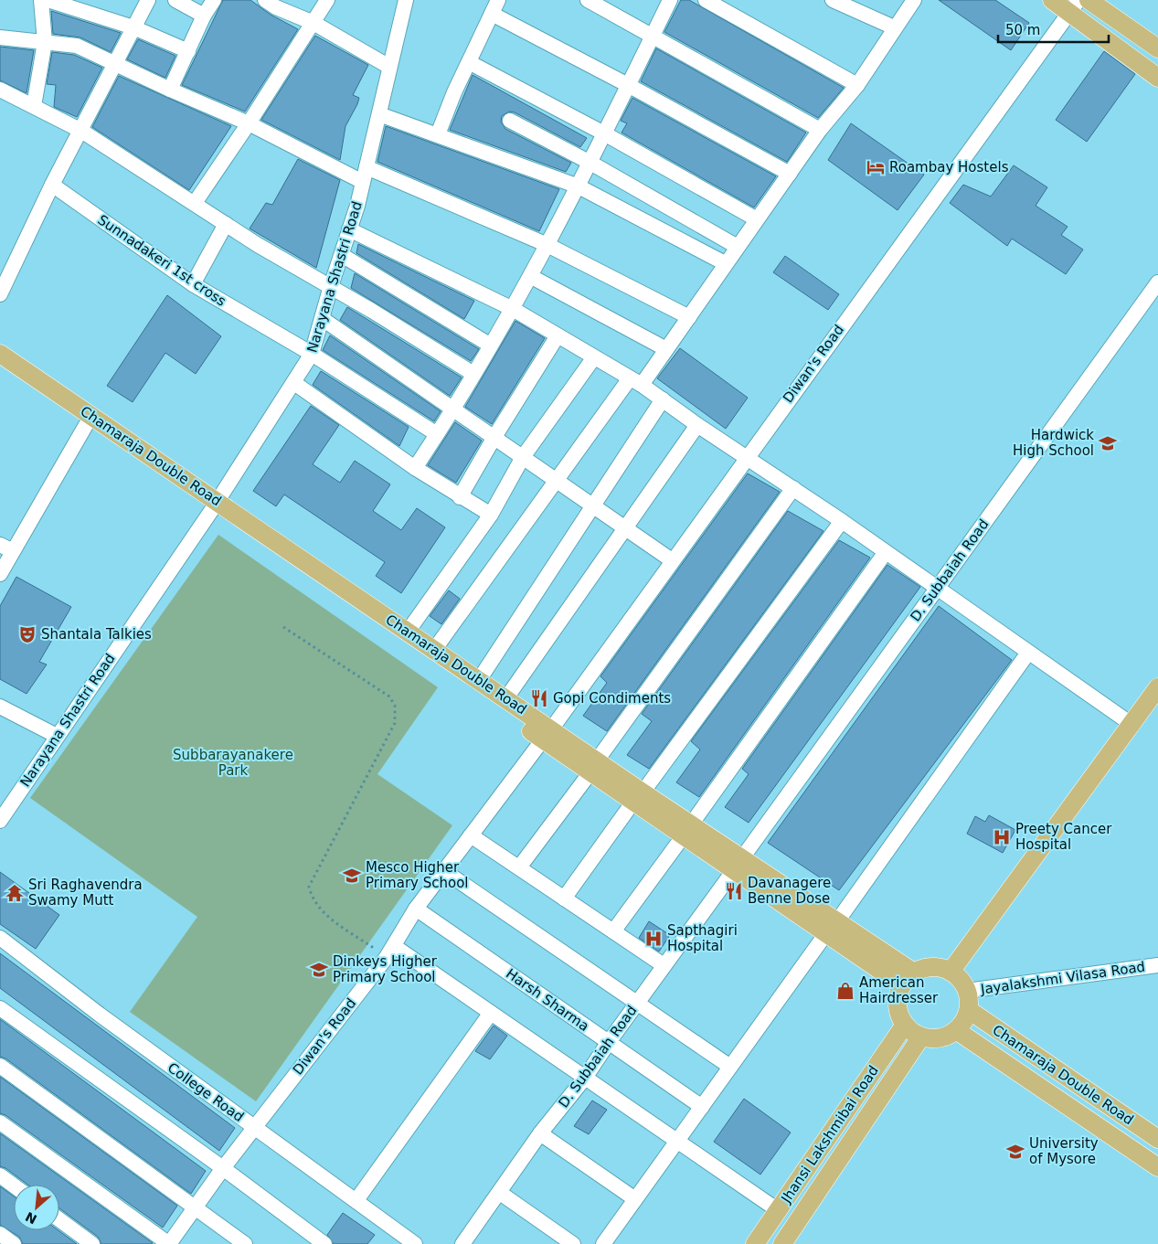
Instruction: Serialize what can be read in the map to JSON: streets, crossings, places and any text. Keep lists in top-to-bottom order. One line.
{"streets":{"main road":["Chamaraja Double Road","Jhansi Lakshmibai Road"],"street":["Sunnadakeri 1st cross","Narayana Shastri Road","Diwan's Road","D. Subbaiah Road","Jayalakshmi Vilasa Road","Harsh Sharma","College Road"]},"crossings":[["Sunnadakeri 1st cross","Narayana Shastri Road"],["Narayana Shastri Road","Chamaraja Double Road"],["Diwan's Road","Chamaraja Double Road"],["Diwan's Road","Harsh Sharma"],["Diwan's Road","College Road"],["Chamaraja Double Road","D. Subbaiah Road"],["Chamaraja Double Road","Jayalakshmi Vilasa Road"],["Chamaraja Double Road","Jhansi Lakshmibai Road"],["D. Subbaiah Road","Harsh Sharma"],["Jayalakshmi Vilasa Road","Jhansi Lakshmibai Road"]],"parks":["Subbarayanakere Park"],"places":{"hotel":["Roambay Hostels"],"school or university":["Hardwick High School","Mesco Higher Primary School","Dinkeys Higher Primary School","University of Mysore"],"theatre":["Shantala Talkies"],"restaurant":["Gopi Condiments","Davanagere Benne Dose"],"hospital":["Preety Cancer Hospital","Sapthagiri Hospital"],"temple":["Sri Raghavendra Swamy Mutt"],"shop":["American Hairdresser"]},"scale_bar":"50 m","north":"bottom left"}
